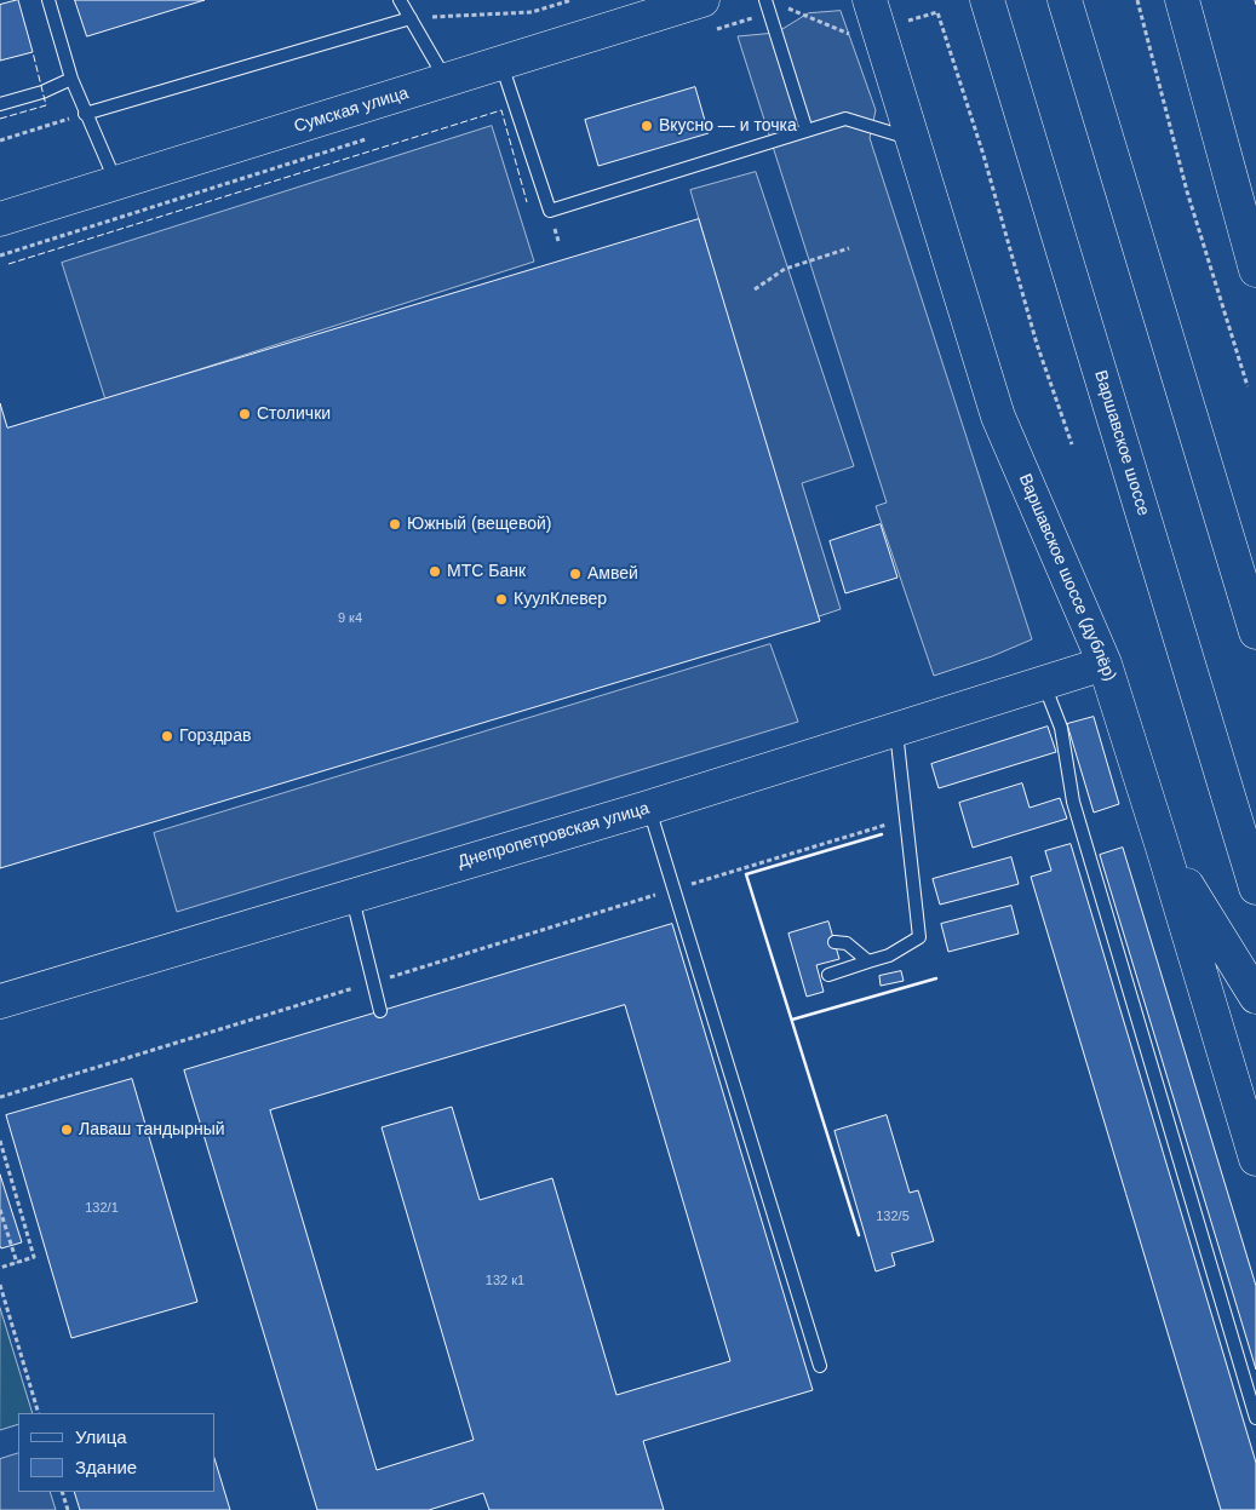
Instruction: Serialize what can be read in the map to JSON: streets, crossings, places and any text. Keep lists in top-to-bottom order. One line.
{"streets":{"main road":["Сумская улица","Варшавское шоссе","Варшавское шоссе (дублёр)","Днепропетровская улица"]},"crossings":[["Варшавское шоссе (дублёр)","Днепропетровская улица"]],"places":["Вкусно — и точка","Столички","Южный (вещевой)","МТС Банк","Амвей","КуулКлевер","Горздрав","Лаваш тандырный"],"house_numbers":["9 к4","132/1","132/5","132 к1"],"legend":["Улица","Здание"]}
